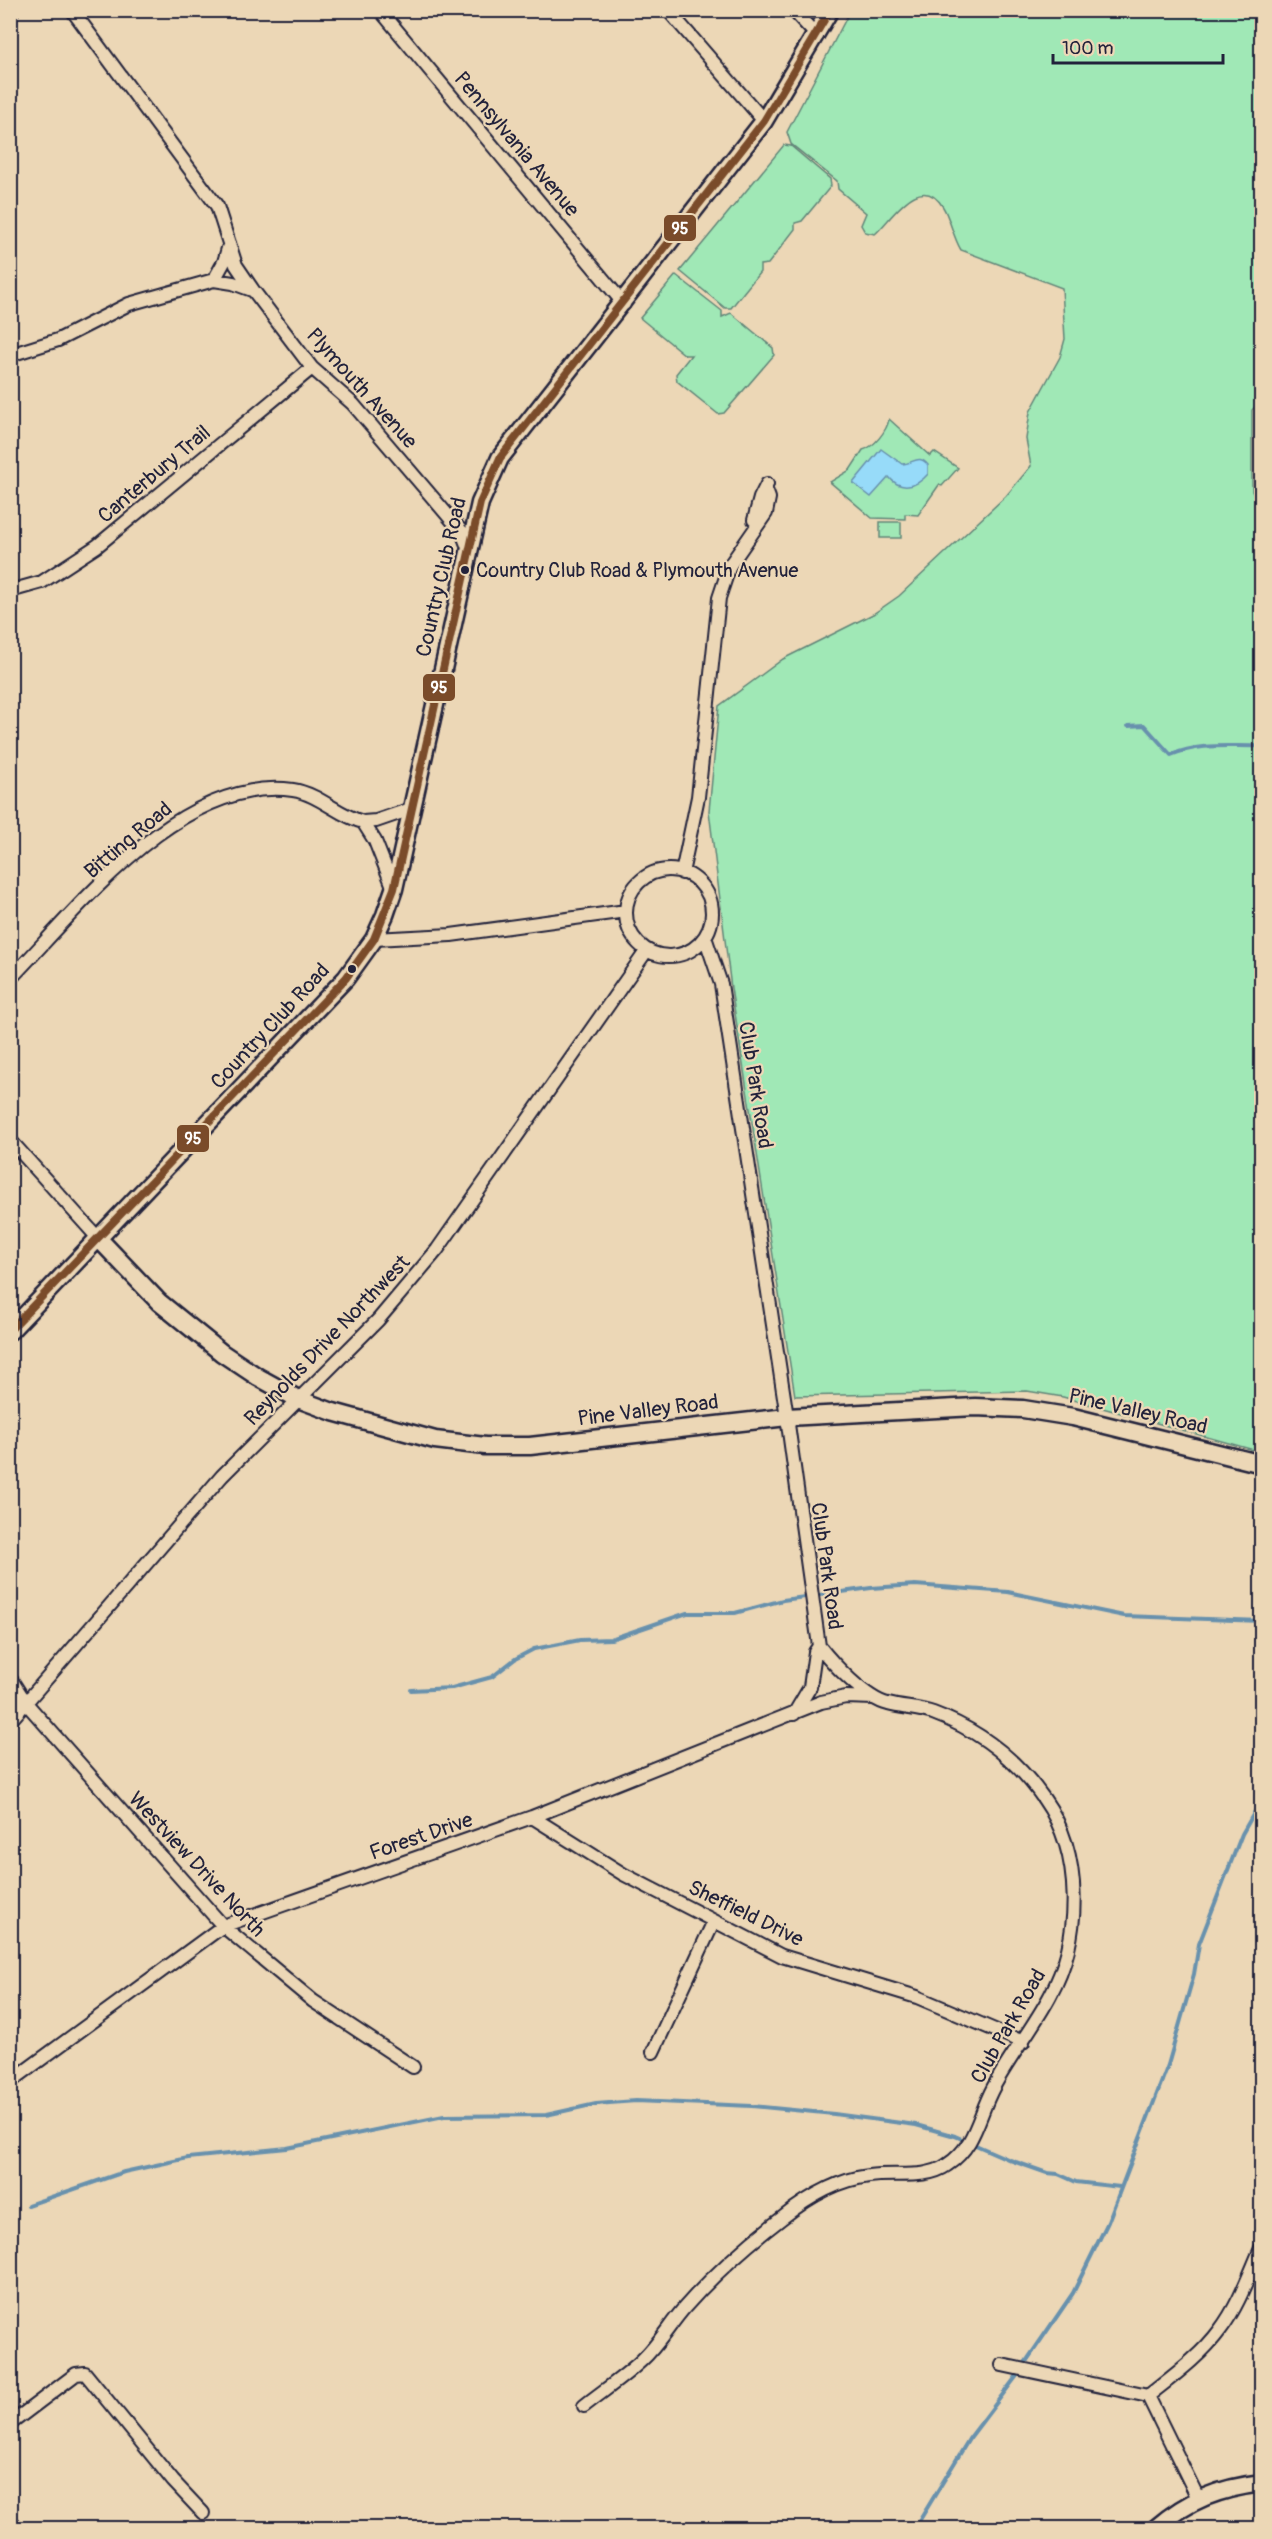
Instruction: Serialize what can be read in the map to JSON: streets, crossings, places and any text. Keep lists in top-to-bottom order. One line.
{"streets":{"main road":["Country Club Road","Pine Valley Road"],"street":["Pennsylvania Avenue","Plymouth Avenue","Canterbury Trail","Bitting Road","Club Park Road","Reynolds Drive Northwest","Forest Drive","Westview Drive North","Sheffield Drive"]},"crossings":[["Pennsylvania Avenue","Country Club Road"],["Plymouth Avenue","Canterbury Trail"],["Plymouth Avenue","Country Club Road"],["Country Club Road","Pine Valley Road"],["Club Park Road","Reynolds Drive Northwest"],["Club Park Road","Pine Valley Road"],["Club Park Road","Forest Drive"],["Club Park Road","Sheffield Drive"],["Reynolds Drive Northwest","Pine Valley Road"],["Reynolds Drive Northwest","Westview Drive North"],["Forest Drive","Westview Drive North"],["Forest Drive","Sheffield Drive"]],"places":["Country Club Road & Plymouth Avenue"],"lines":["transit line 95"],"scale_bar":"100 m"}
